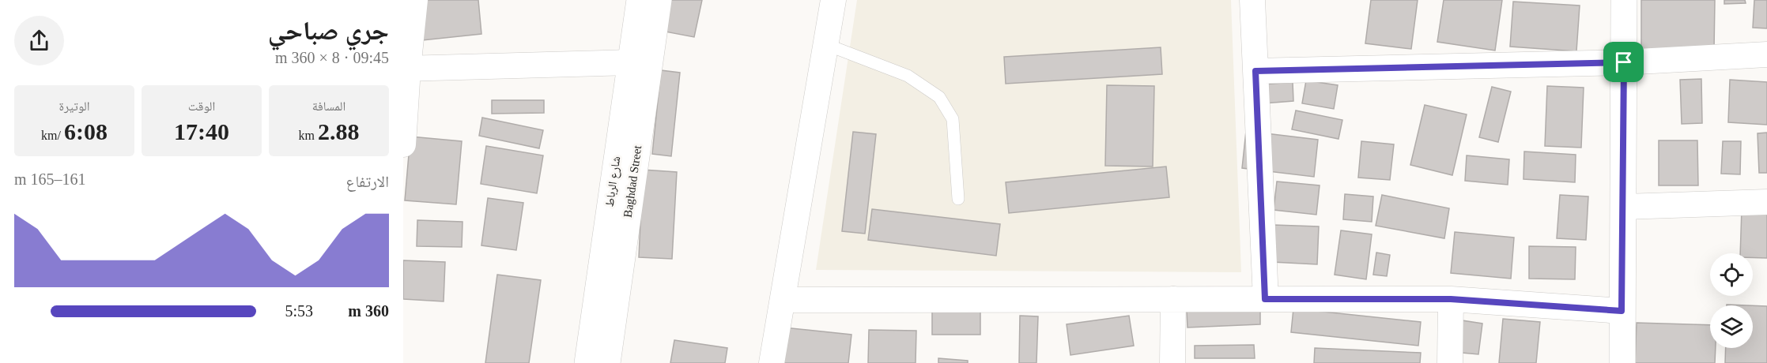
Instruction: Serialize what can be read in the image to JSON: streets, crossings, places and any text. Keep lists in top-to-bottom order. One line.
{"streets":{"street":["شارع الرباط","Baghdad Street"]},"page":{"heading":["جري صباحي","09:45 · 8 × 360 m"],"stats":[["المسافة","2.88 km"],["الوقت","17:40"],["الوتيرة","6:08 /km"]],"chart":["الارتفاع","161–165 m"],"list":[{"name":"360 m","note":"5:53"}]}}
